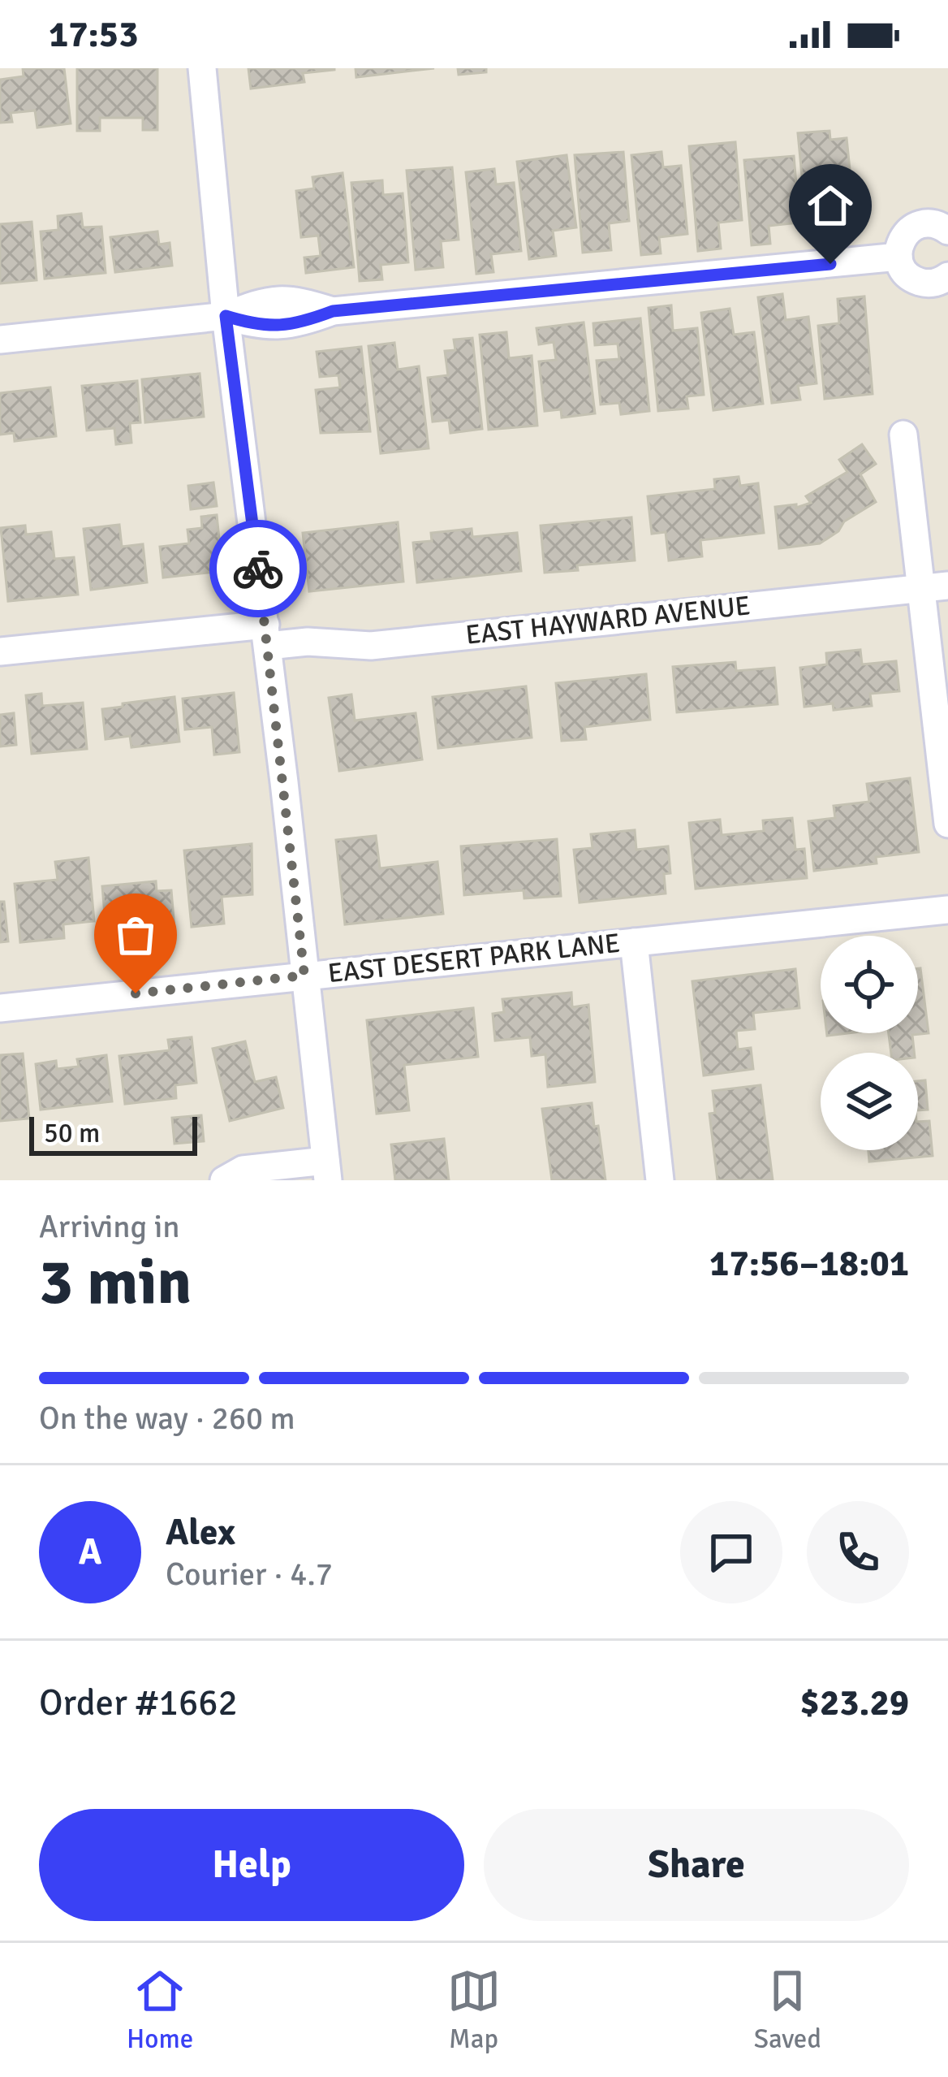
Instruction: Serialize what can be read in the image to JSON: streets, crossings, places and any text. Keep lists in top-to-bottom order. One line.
{"streets":{"street":["EAST HAYWARD AVENUE","EAST DESERT PARK LANE"]},"scale_bar":"50 m","page":{"status":"17:53","scale":"50 m","heading":["3 min","Arriving in","17:56–18:01"],"panel":["Alex","Courier · 4.7","Order #1662","$23.29"],"bar":"On the way · 260 m","round":"A","buttons":["Help","Share"],"tabs":["Home","Map","Saved"]}}
